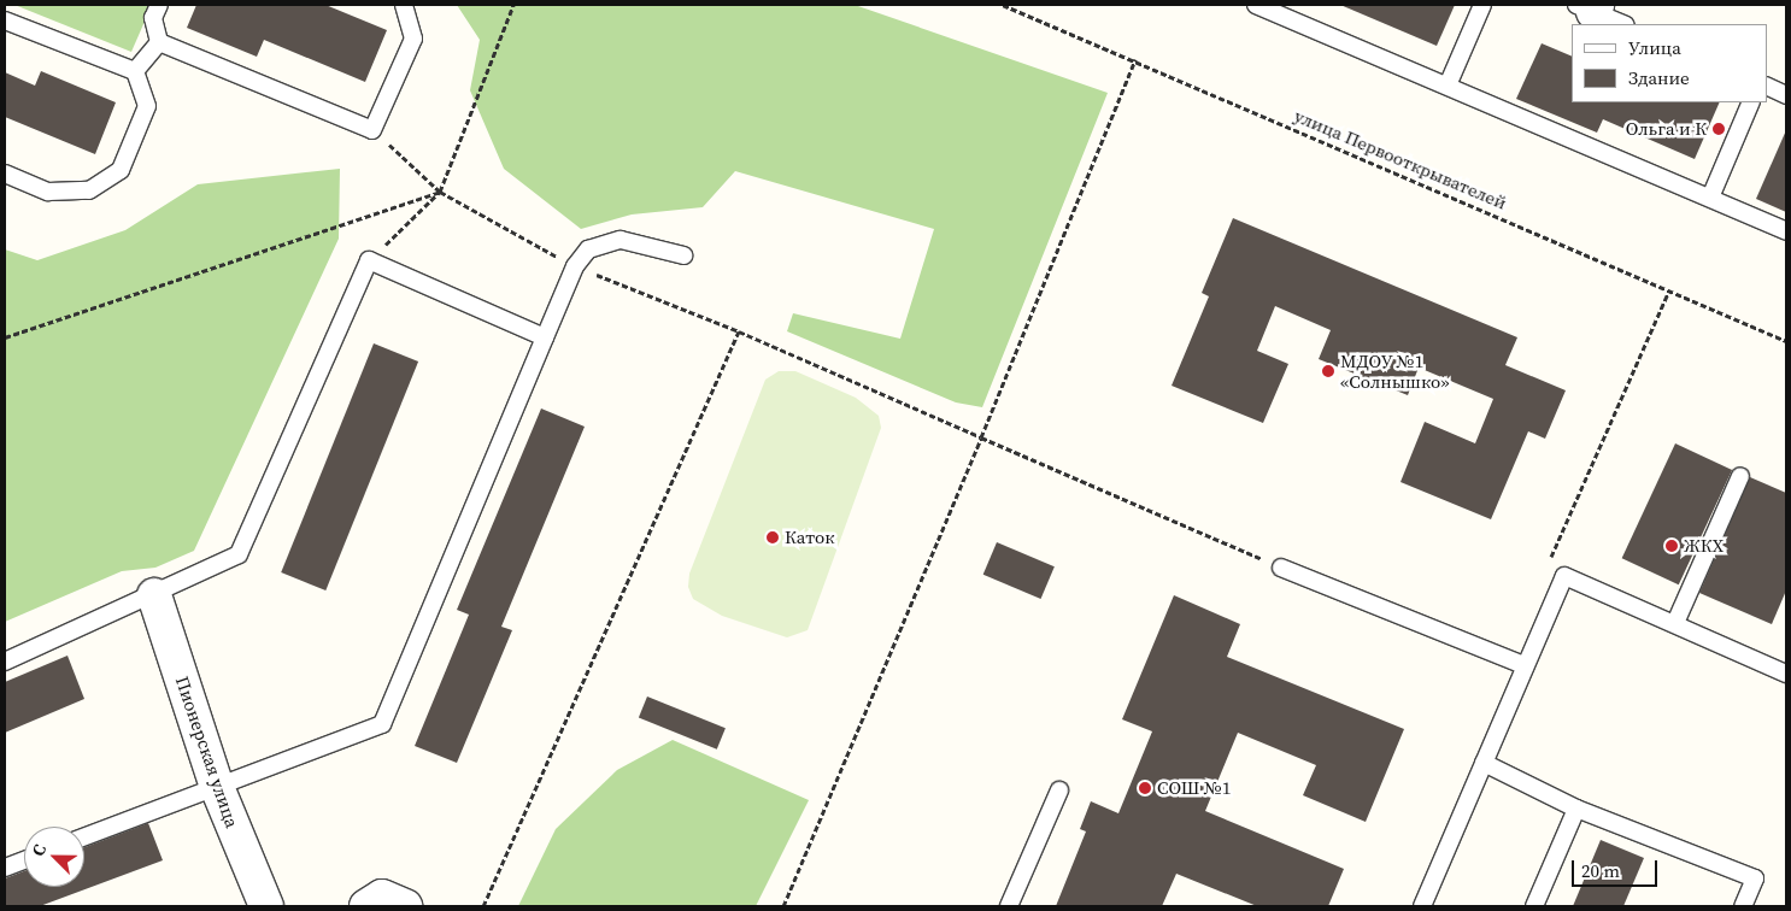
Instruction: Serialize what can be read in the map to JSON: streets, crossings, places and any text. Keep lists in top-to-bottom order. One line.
{"streets":{"street":["Пионерская улица"],"path":["улица Первооткрывателей"]},"places":["Ольга и К","МДОУ №1 «Солнышко»","Каток","ЖКХ","СОШ №1"],"legend":["Улица","Здание"],"scale_bar":"20 m","north":"top left"}
